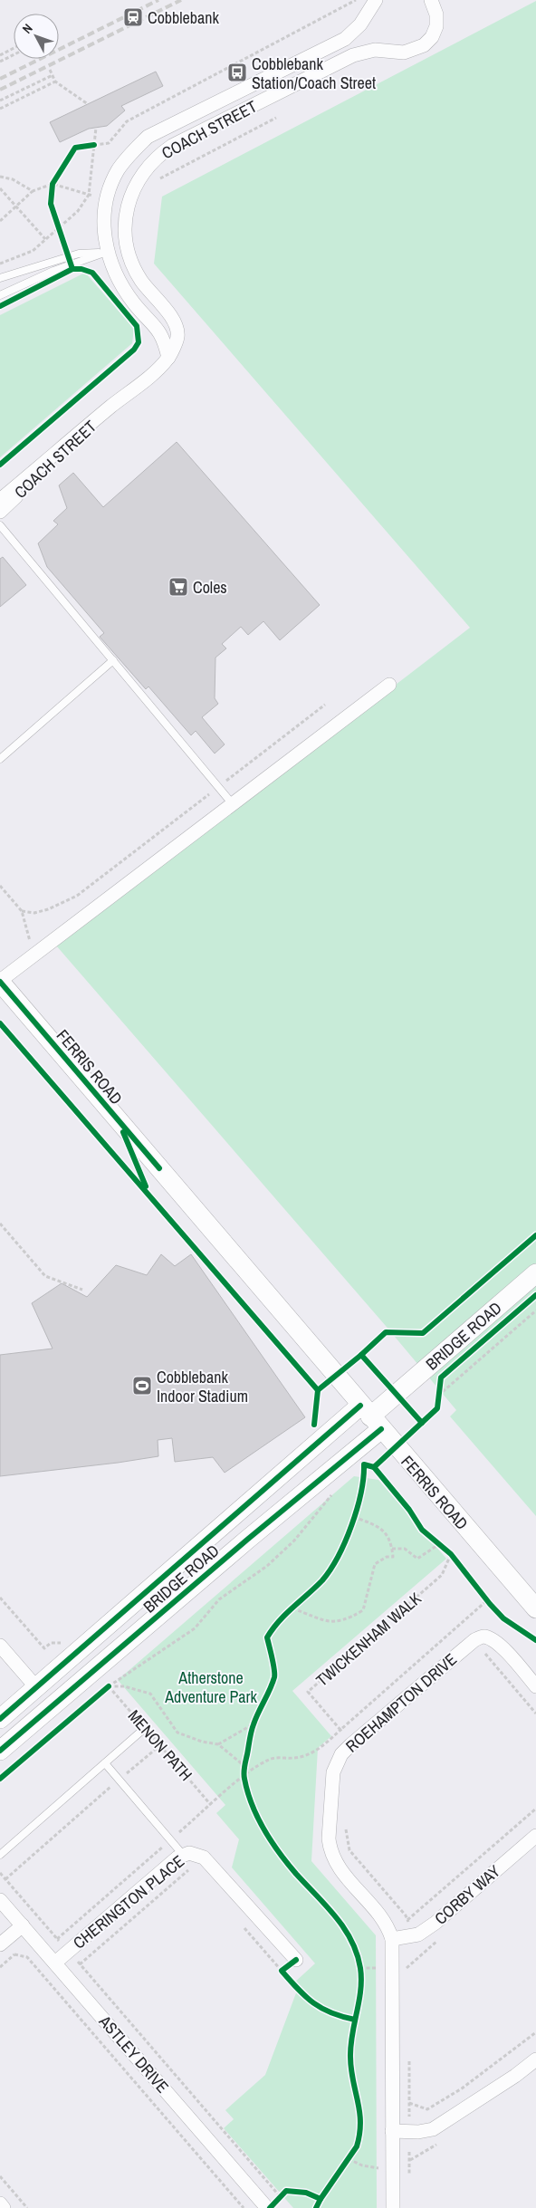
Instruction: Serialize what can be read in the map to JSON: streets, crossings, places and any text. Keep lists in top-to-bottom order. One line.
{"streets":{"street":["COACH STREET","FERRIS ROAD","BRIDGE ROAD","ROEHAMPTON DRIVE","CORBY WAY","CHERINGTON PLACE","ASTLEY DRIVE"],"path":["TWICKENHAM WALK","MENON PATH"]},"crossings":[["FERRIS ROAD","BRIDGE ROAD"],["ROEHAMPTON DRIVE","CORBY WAY"],["CHERINGTON PLACE","ASTLEY DRIVE"]],"parks":["Atherstone Adventure Park"],"places":{"station":["Cobblebank"],"bus stop":["Cobblebank Station/Coach Street"],"supermarket":["Coles"],"sports":["Cobblebank Indoor Stadium"]},"north":"top left"}
